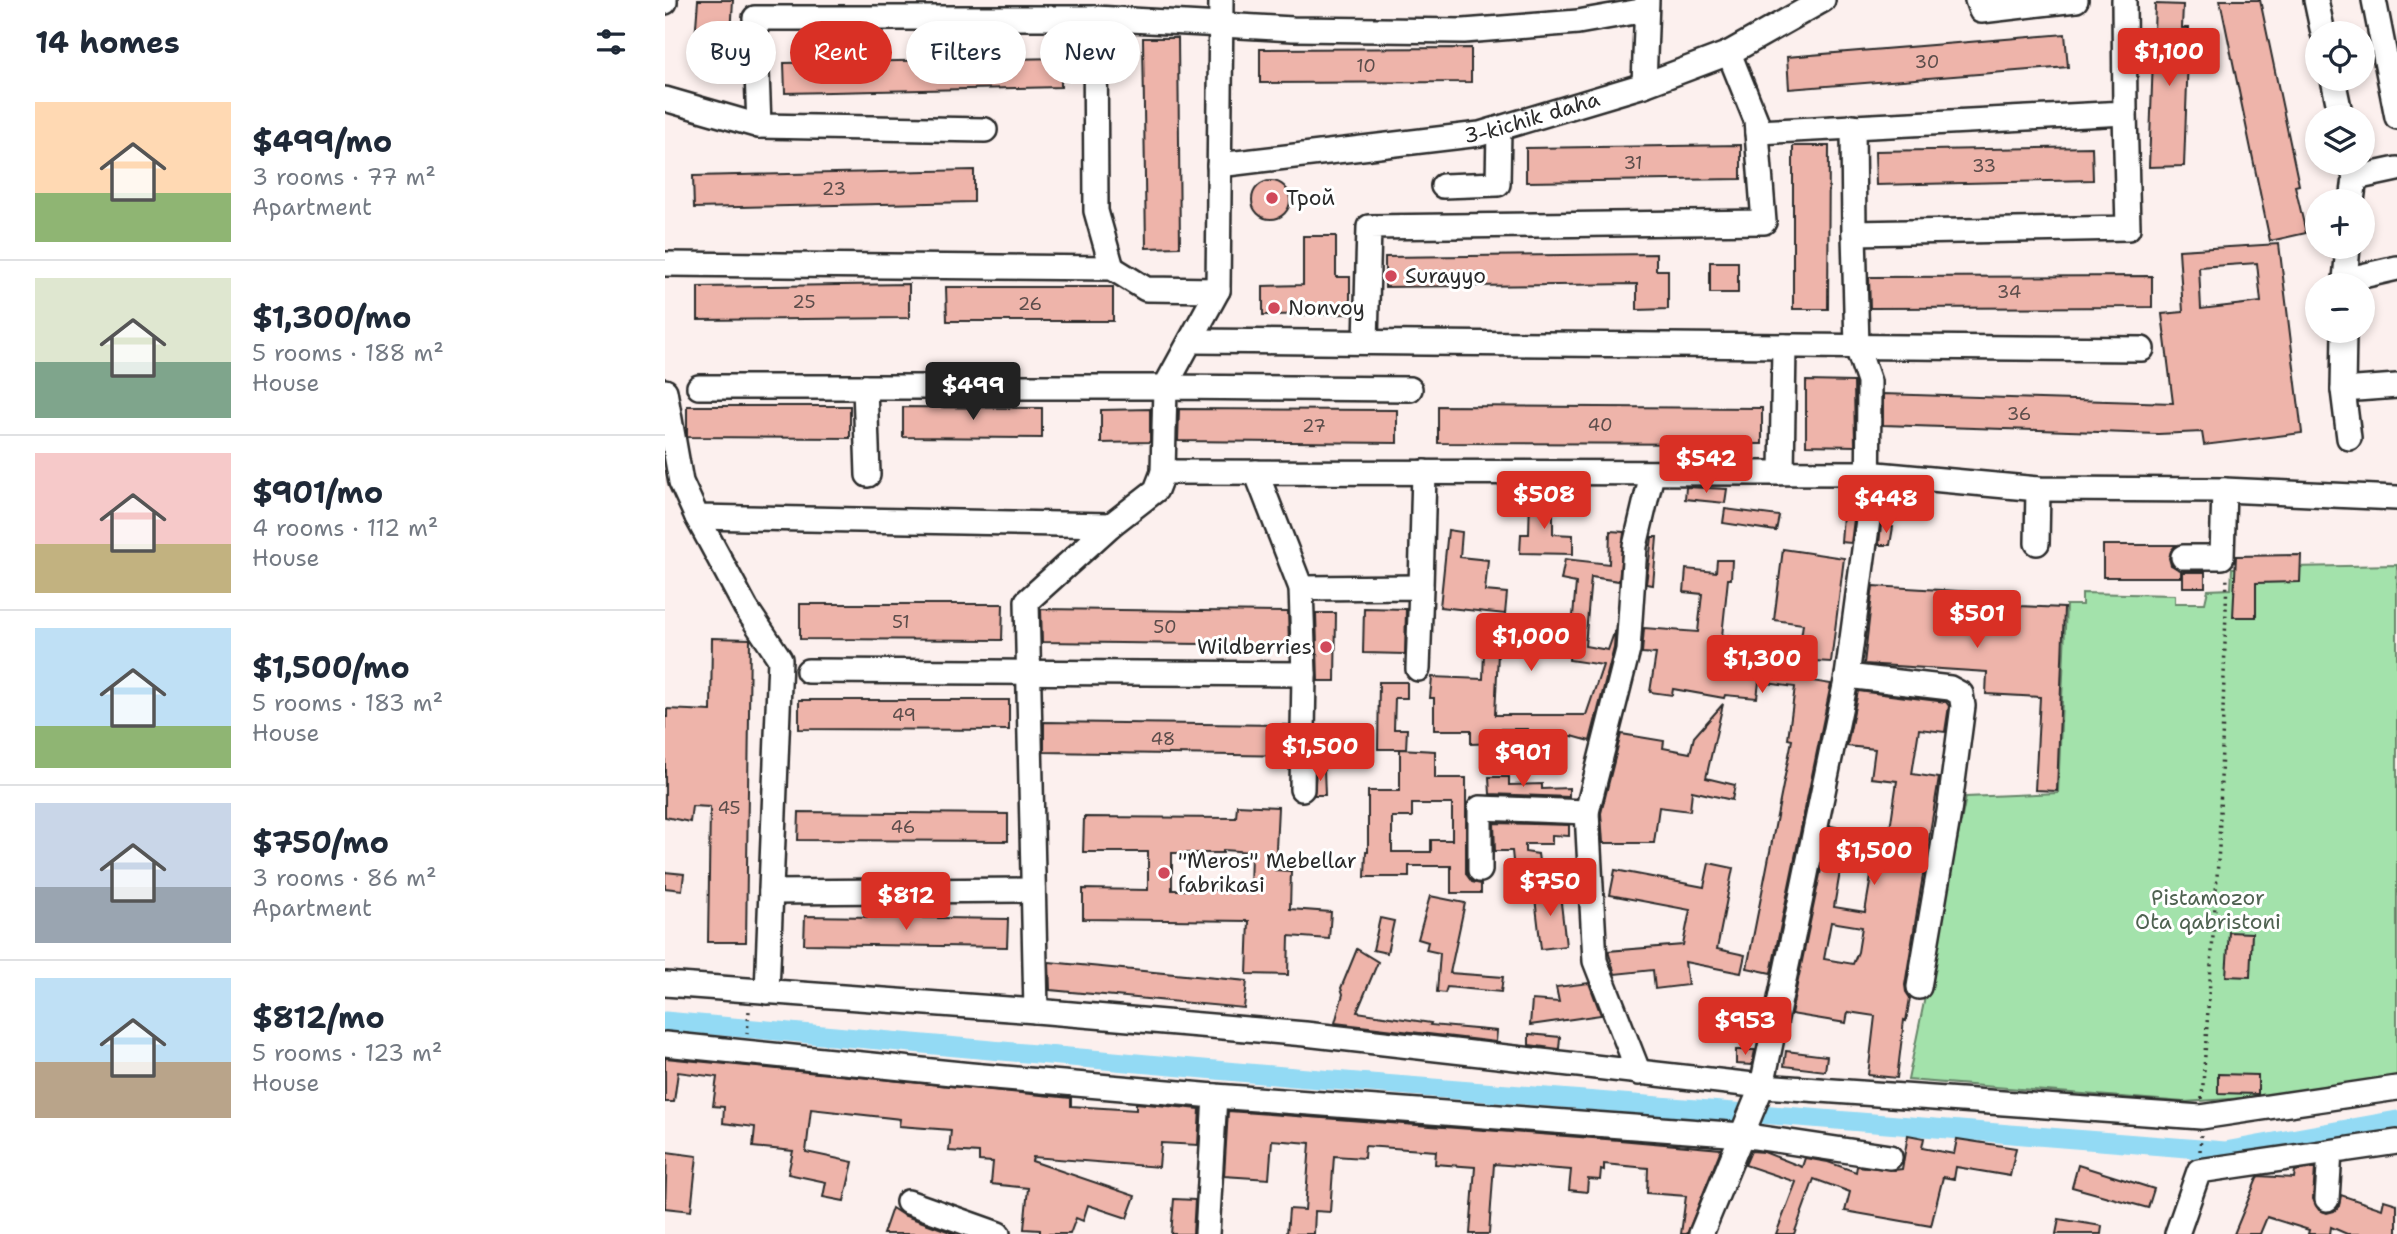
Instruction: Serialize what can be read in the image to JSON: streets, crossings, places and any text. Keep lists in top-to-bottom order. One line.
{"streets":{"street":["3-kichik daha"]},"parks":["Pistamozor Ota qabristoni"],"places":["Трой","Surayyo","Nonvoy","Wildberries","\"Meros\" Mebellar fabrikasi"],"house_numbers":["30","10","31","33","23","34","25","26","36","40","27","51","50","49","48","45","46"],"page":{"heading":"14 homes","map_buttons":["+","−"],"chip":["Buy","Rent","Filters","New"],"price":["$1,100","$499","$542","$508","$448","$501","$1,000","$1,300","$1,500","$901","$1,500","$750","$812","$953"],"list":[{"name":"$499/mo","note":"3 rooms · 77 m² · Apartment"},{"name":"$1,300/mo","note":"5 rooms · 188 m² · House"},{"name":"$901/mo","note":"4 rooms · 112 m² · House"},{"name":"$1,500/mo","note":"5 rooms · 183 m² · House"},{"name":"$750/mo","note":"3 rooms · 86 m² · Apartment"},{"name":"$812/mo","note":"5 rooms · 123 m² · House"}]}}
